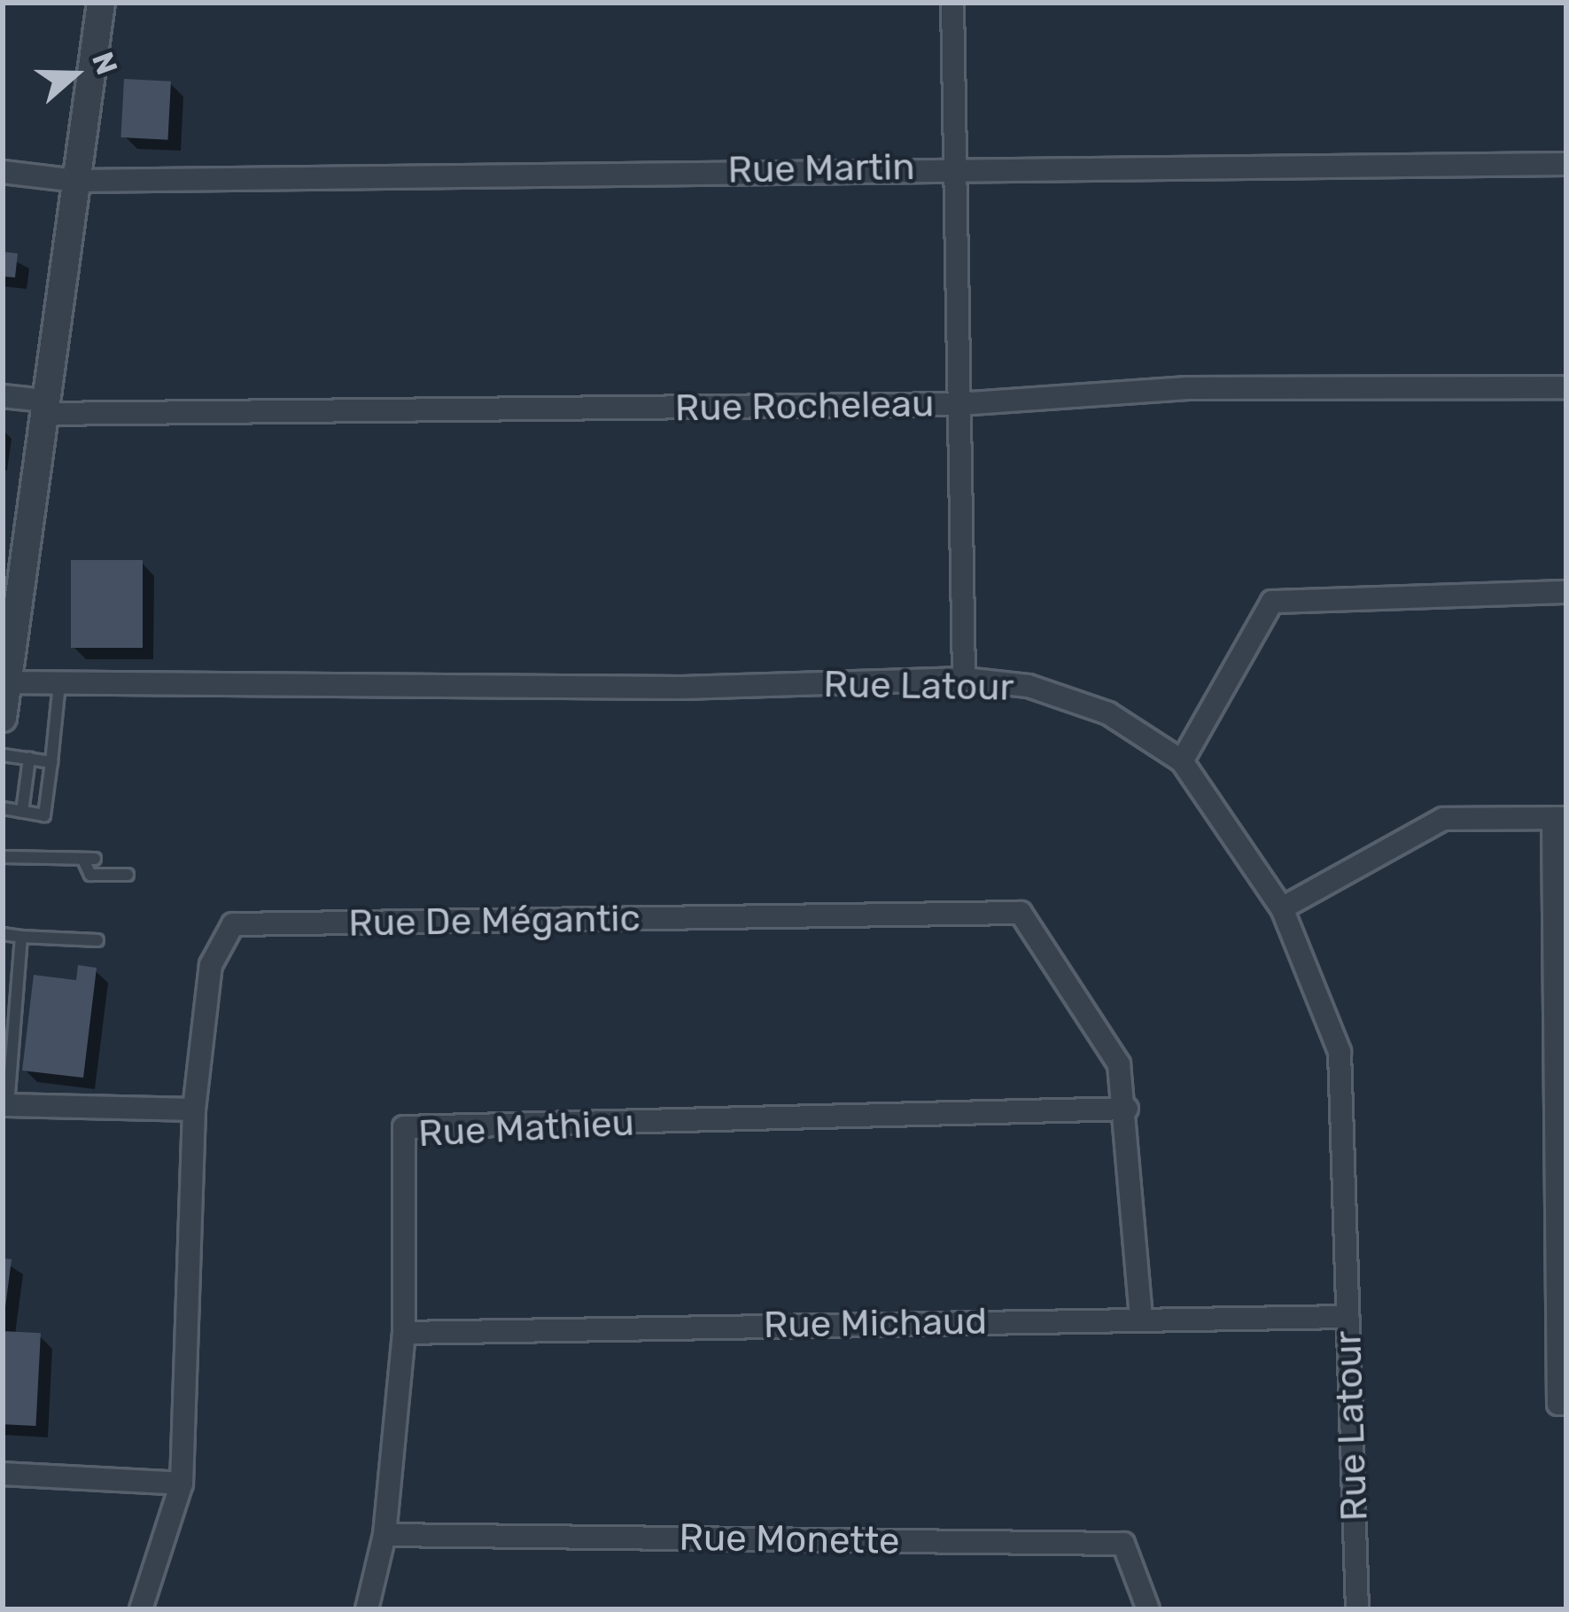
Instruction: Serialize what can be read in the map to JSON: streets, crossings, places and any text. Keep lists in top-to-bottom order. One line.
{"streets":{"street":["Rue Martin","Rue Rocheleau","Rue Latour","Rue De Mégantic","Rue Mathieu","Rue Michaud","Rue Monette"]},"crossings":[["Rue Latour","Rue Michaud"],["Rue De Mégantic","Rue Mathieu"],["Rue De Mégantic","Rue Michaud"],["Rue Mathieu","Rue Michaud"],["Rue Mathieu","Rue Monette"]],"north":"right"}
